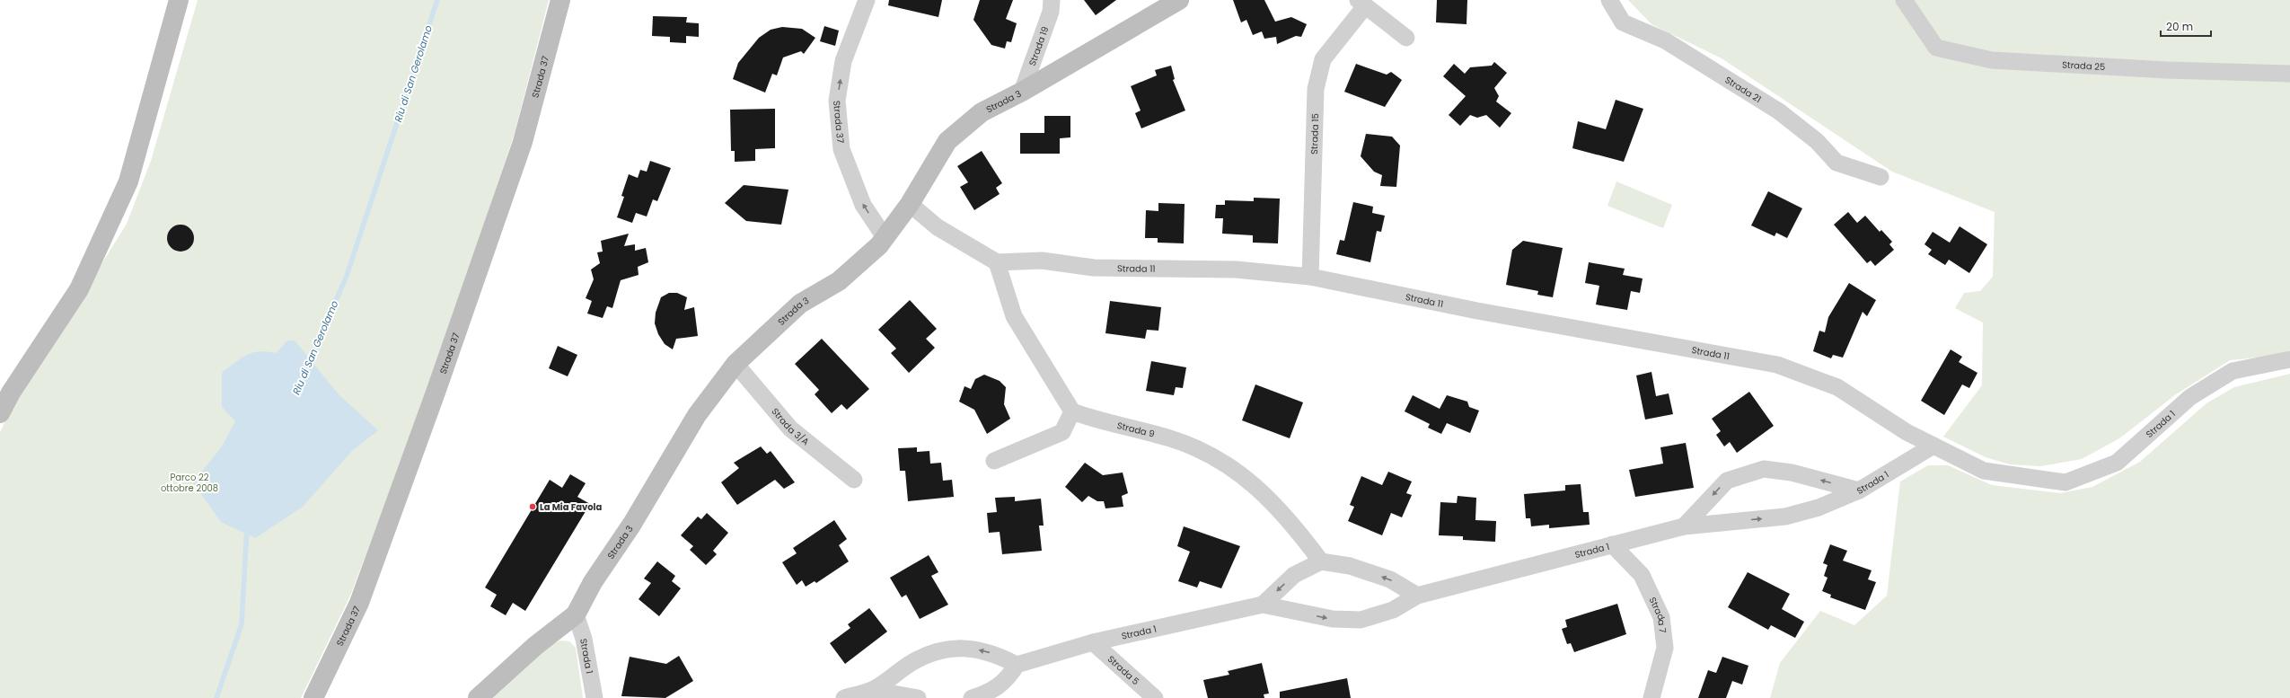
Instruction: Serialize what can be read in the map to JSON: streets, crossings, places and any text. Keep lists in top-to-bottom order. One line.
{"streets":{"street":["Strada 19","Strada 25","Strada 37","Strada 21","Strada 3","Strada 15","Strada 11","Strada 1","Strada 3/A","Strada 9","Strada 7","Strada 5"]},"crossings":[["Strada 19","Strada 3"],["Strada 37","Strada 3"],["Strada 3","Strada 1"],["Strada 3","Strada 3/A"],["Strada 15","Strada 11"],["Strada 11","Strada 1"],["Strada 1","Strada 9"],["Strada 1","Strada 7"],["Strada 1","Strada 5"]],"water":["Riu di San Gerolamo"],"parks":["Parco 22 ottobre 2008"],"places":["La Mia Favola"],"scale_bar":"20 m"}
